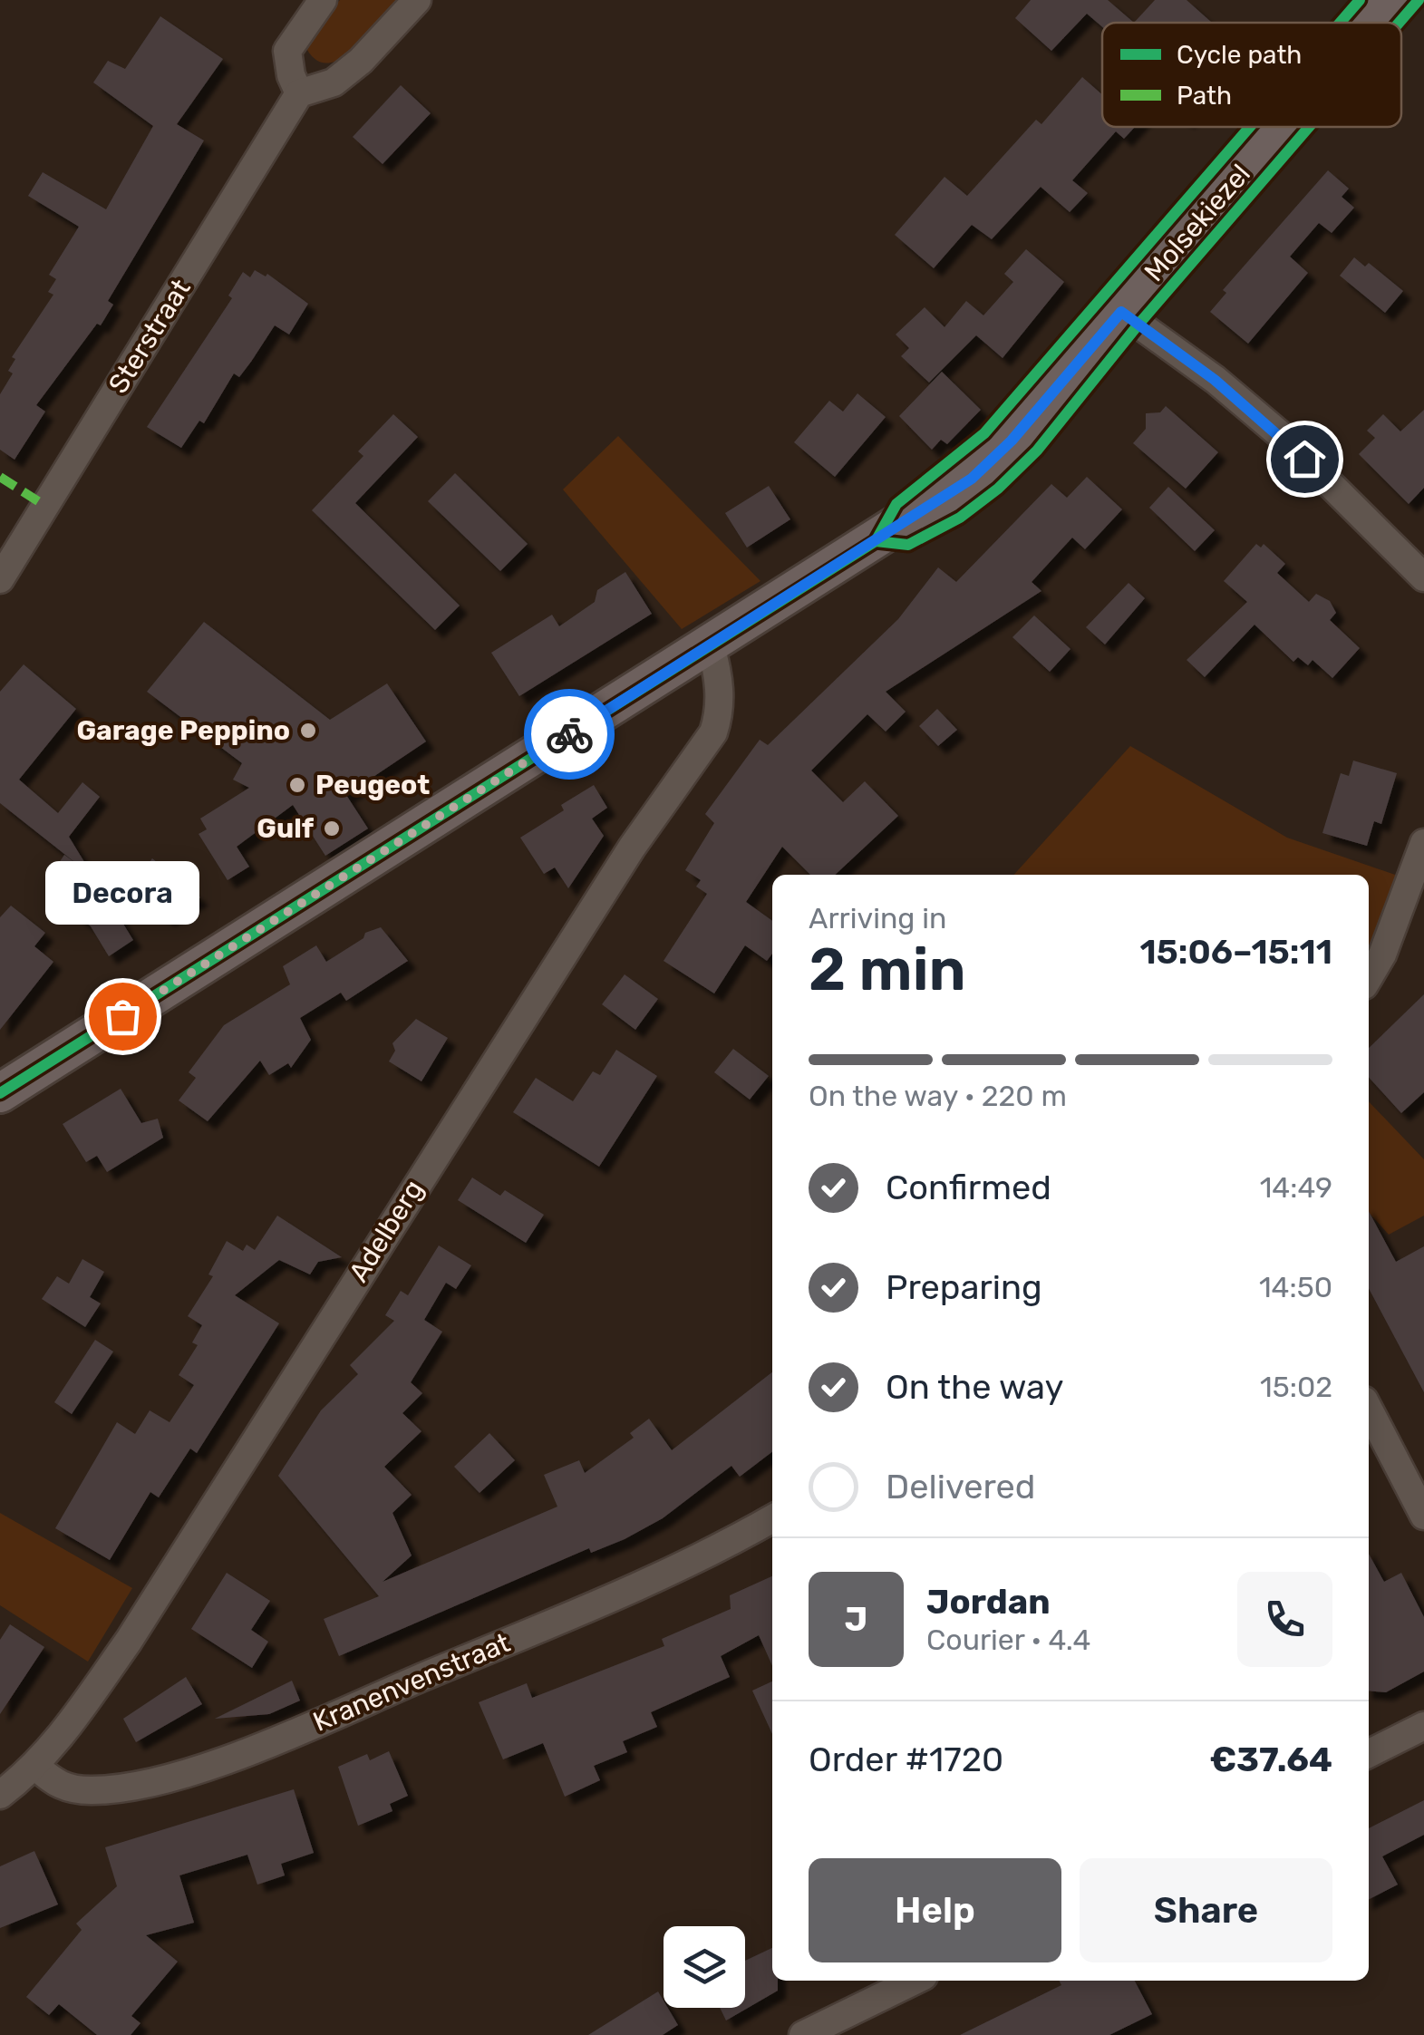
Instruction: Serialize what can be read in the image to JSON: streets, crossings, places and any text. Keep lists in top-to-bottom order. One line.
{"streets":{"main road":["Molsekiezel"],"street":["Sterstraat","Adelberg","Kranenvenstraat"]},"crossings":[["Molsekiezel","Adelberg"],["Adelberg","Kranenvenstraat"]],"places":["Garage Peppino","Peugeot","Gulf","Decora"],"legend":["Cycle path","Path"],"page":{"bubble":"Decora","heading":["2 min","Arriving in","15:06–15:11"],"panel":["Jordan","Courier · 4.4","Order #1720","€37.64"],"bar":"On the way · 220 m","list":[["Confirmed","14:49"],["Preparing","14:50"],["On the way","15:02"],"Delivered"],"round":"J","buttons":["Help","Share"]}}
